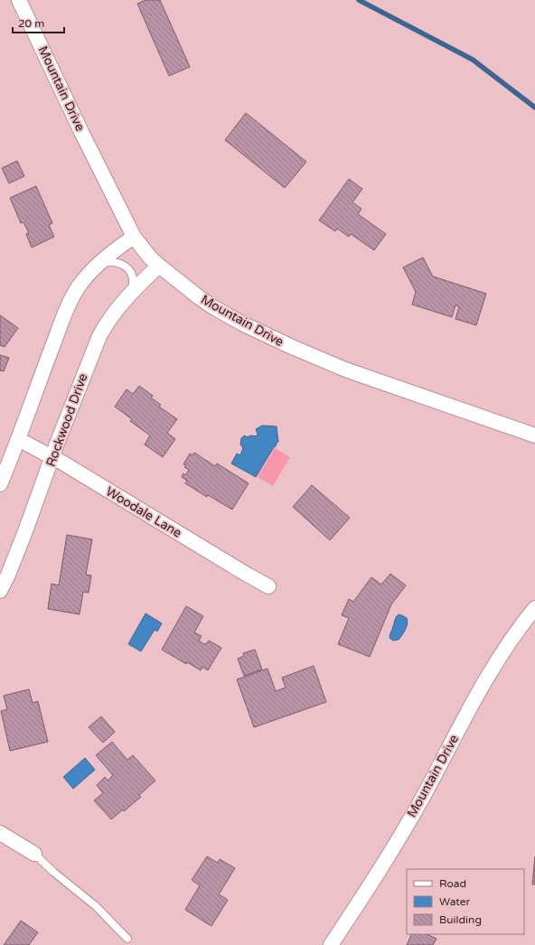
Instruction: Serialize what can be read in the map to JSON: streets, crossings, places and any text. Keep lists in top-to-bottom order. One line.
{"streets":{"street":["Mountain Drive","Rockwood Drive","Woodale Lane"]},"crossings":[["Mountain Drive","Rockwood Drive"],["Rockwood Drive","Woodale Lane"]],"legend":["Road","Water","Building"],"scale_bar":"20 m"}
